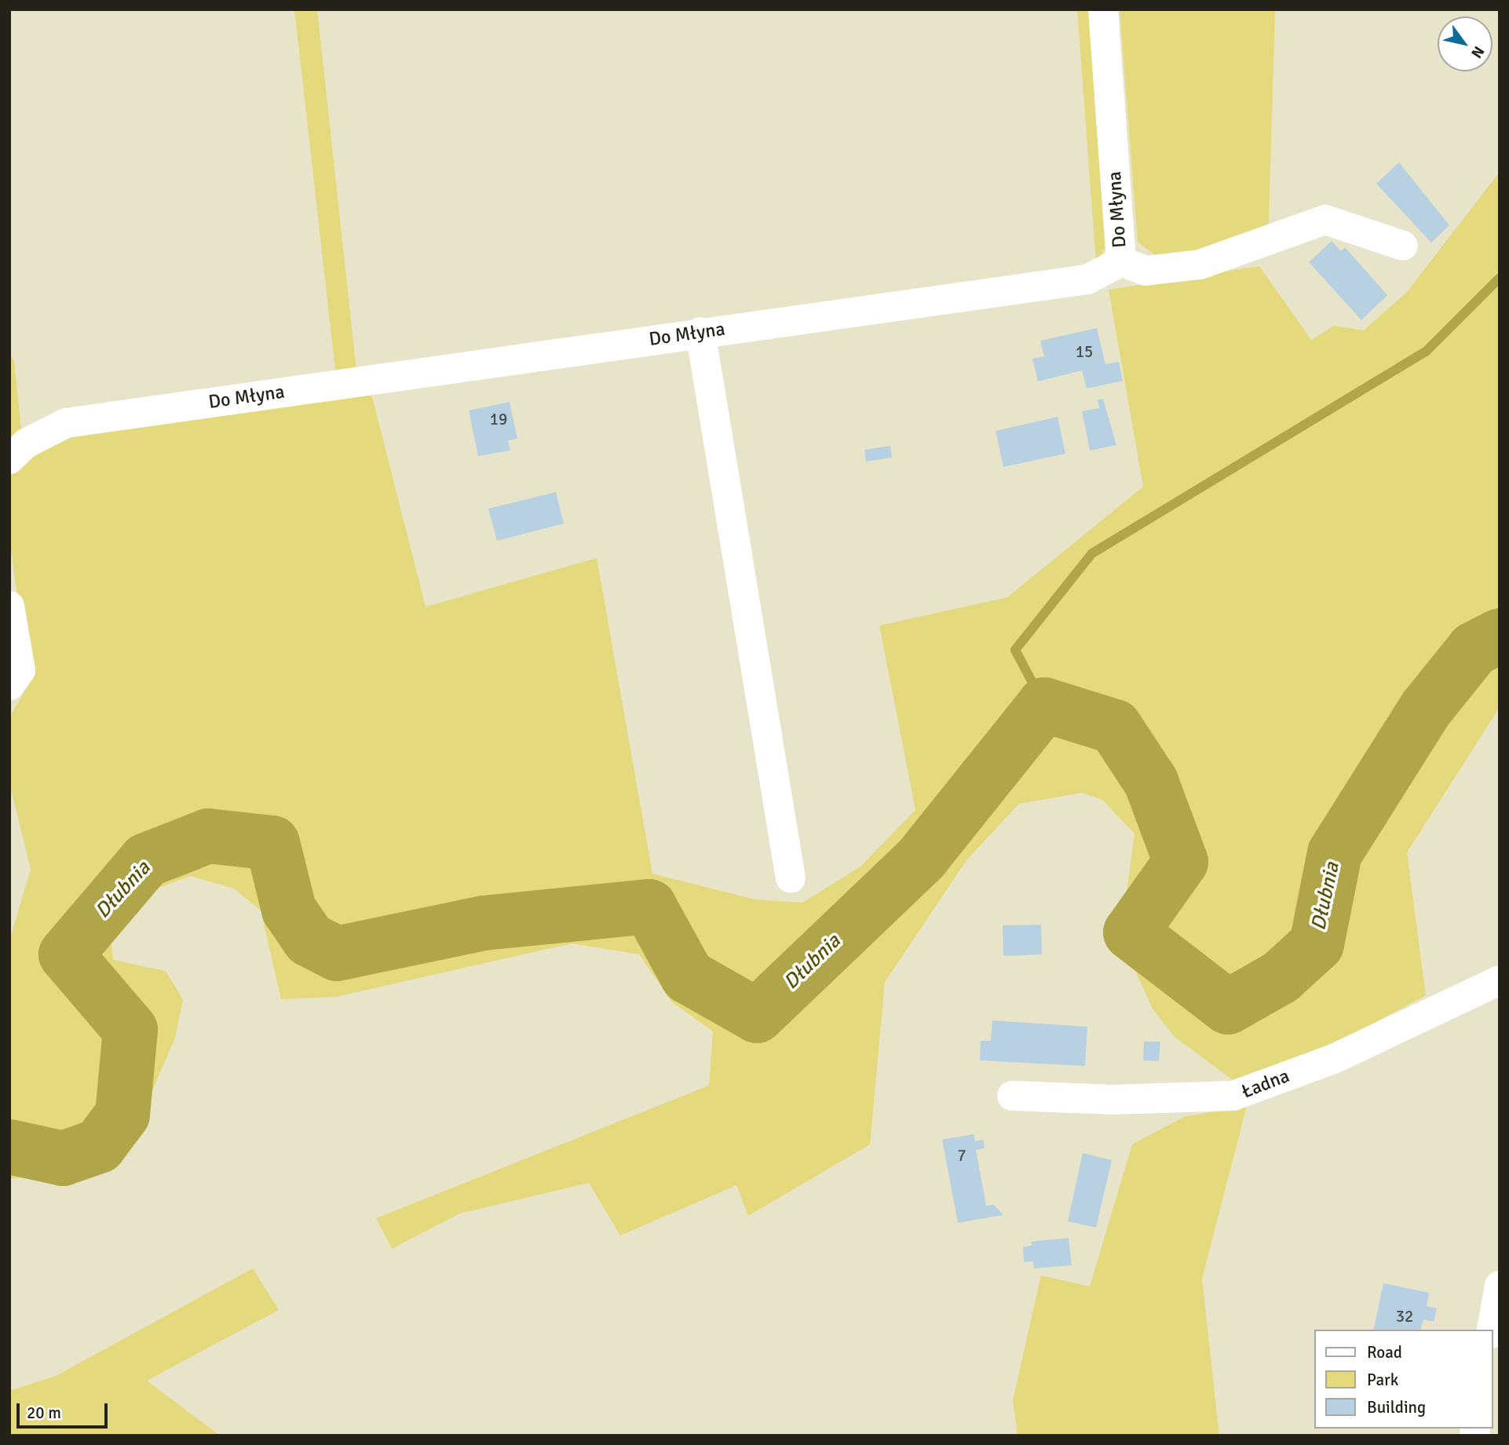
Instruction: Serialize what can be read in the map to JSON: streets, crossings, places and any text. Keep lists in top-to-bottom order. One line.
{"streets":{"street":["Do Młyna","Ładna"]},"water":["Dłubnia"],"house_numbers":["15","19","7","32"],"legend":["Road","Park","Building"],"scale_bar":"20 m","north":"bottom right"}
